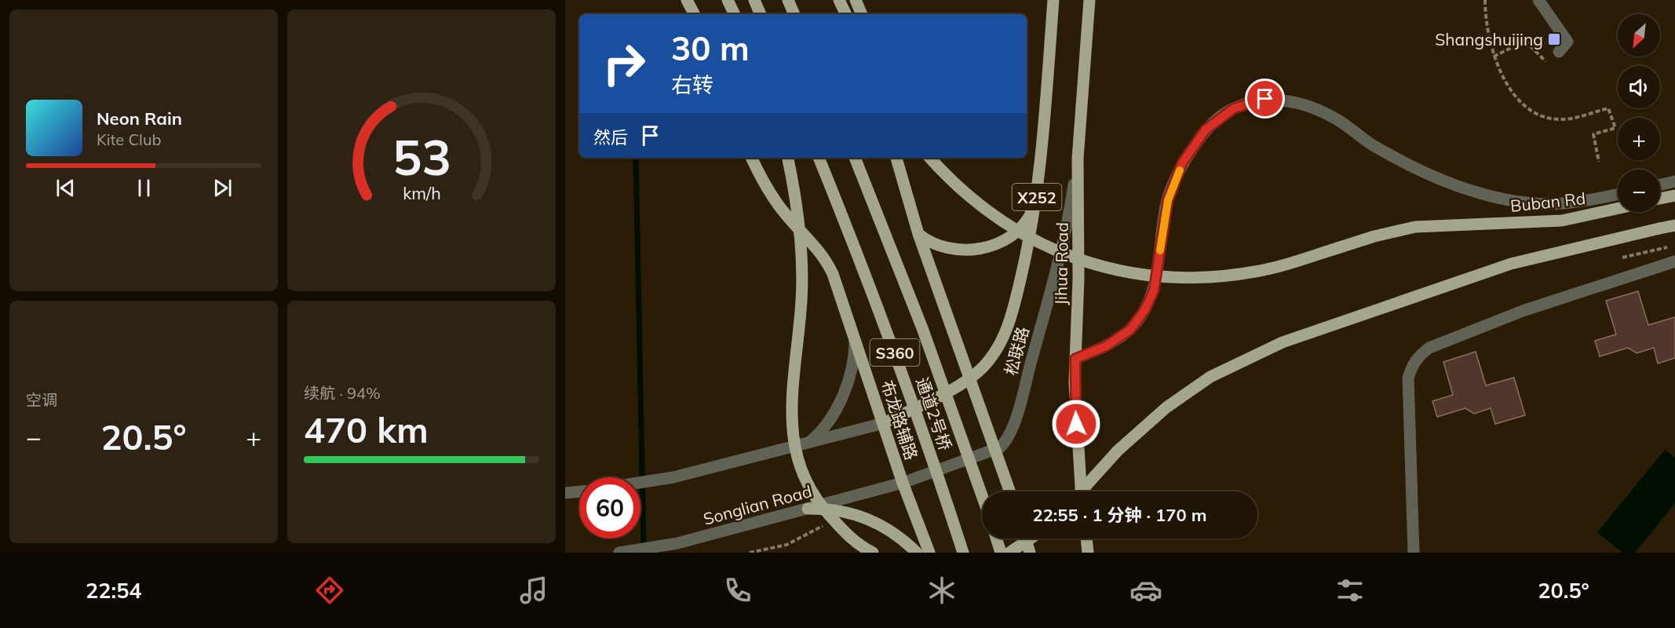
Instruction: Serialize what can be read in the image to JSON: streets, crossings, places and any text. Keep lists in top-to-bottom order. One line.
{"streets":{"main road":["X252","Buban Rd","Jihua Road","S360","通道2号桥","布龙路辅路"],"street":["松联路","Songlian Road"]},"crossings":[["Jihua Road","松联路"],["Jihua Road","布龙路辅路"],["布龙路辅路","Songlian Road"]],"places":{"transit":["Shangshuijing"]},"north":"bottom left","page":{"map_buttons":["+","−"],"turn":["30 m","右转"],"song":["Neon Rain","Kite Club"],"then":"然后","tile":["空调",["续航 · 94%","470 km"]],"heat":["−","20.5°","+"],"limit":"60","trip":"22:55 · 1 分钟 · 170 m","tabs":["22:54","20.5°"],"gauge":["53","km/h"]}}
